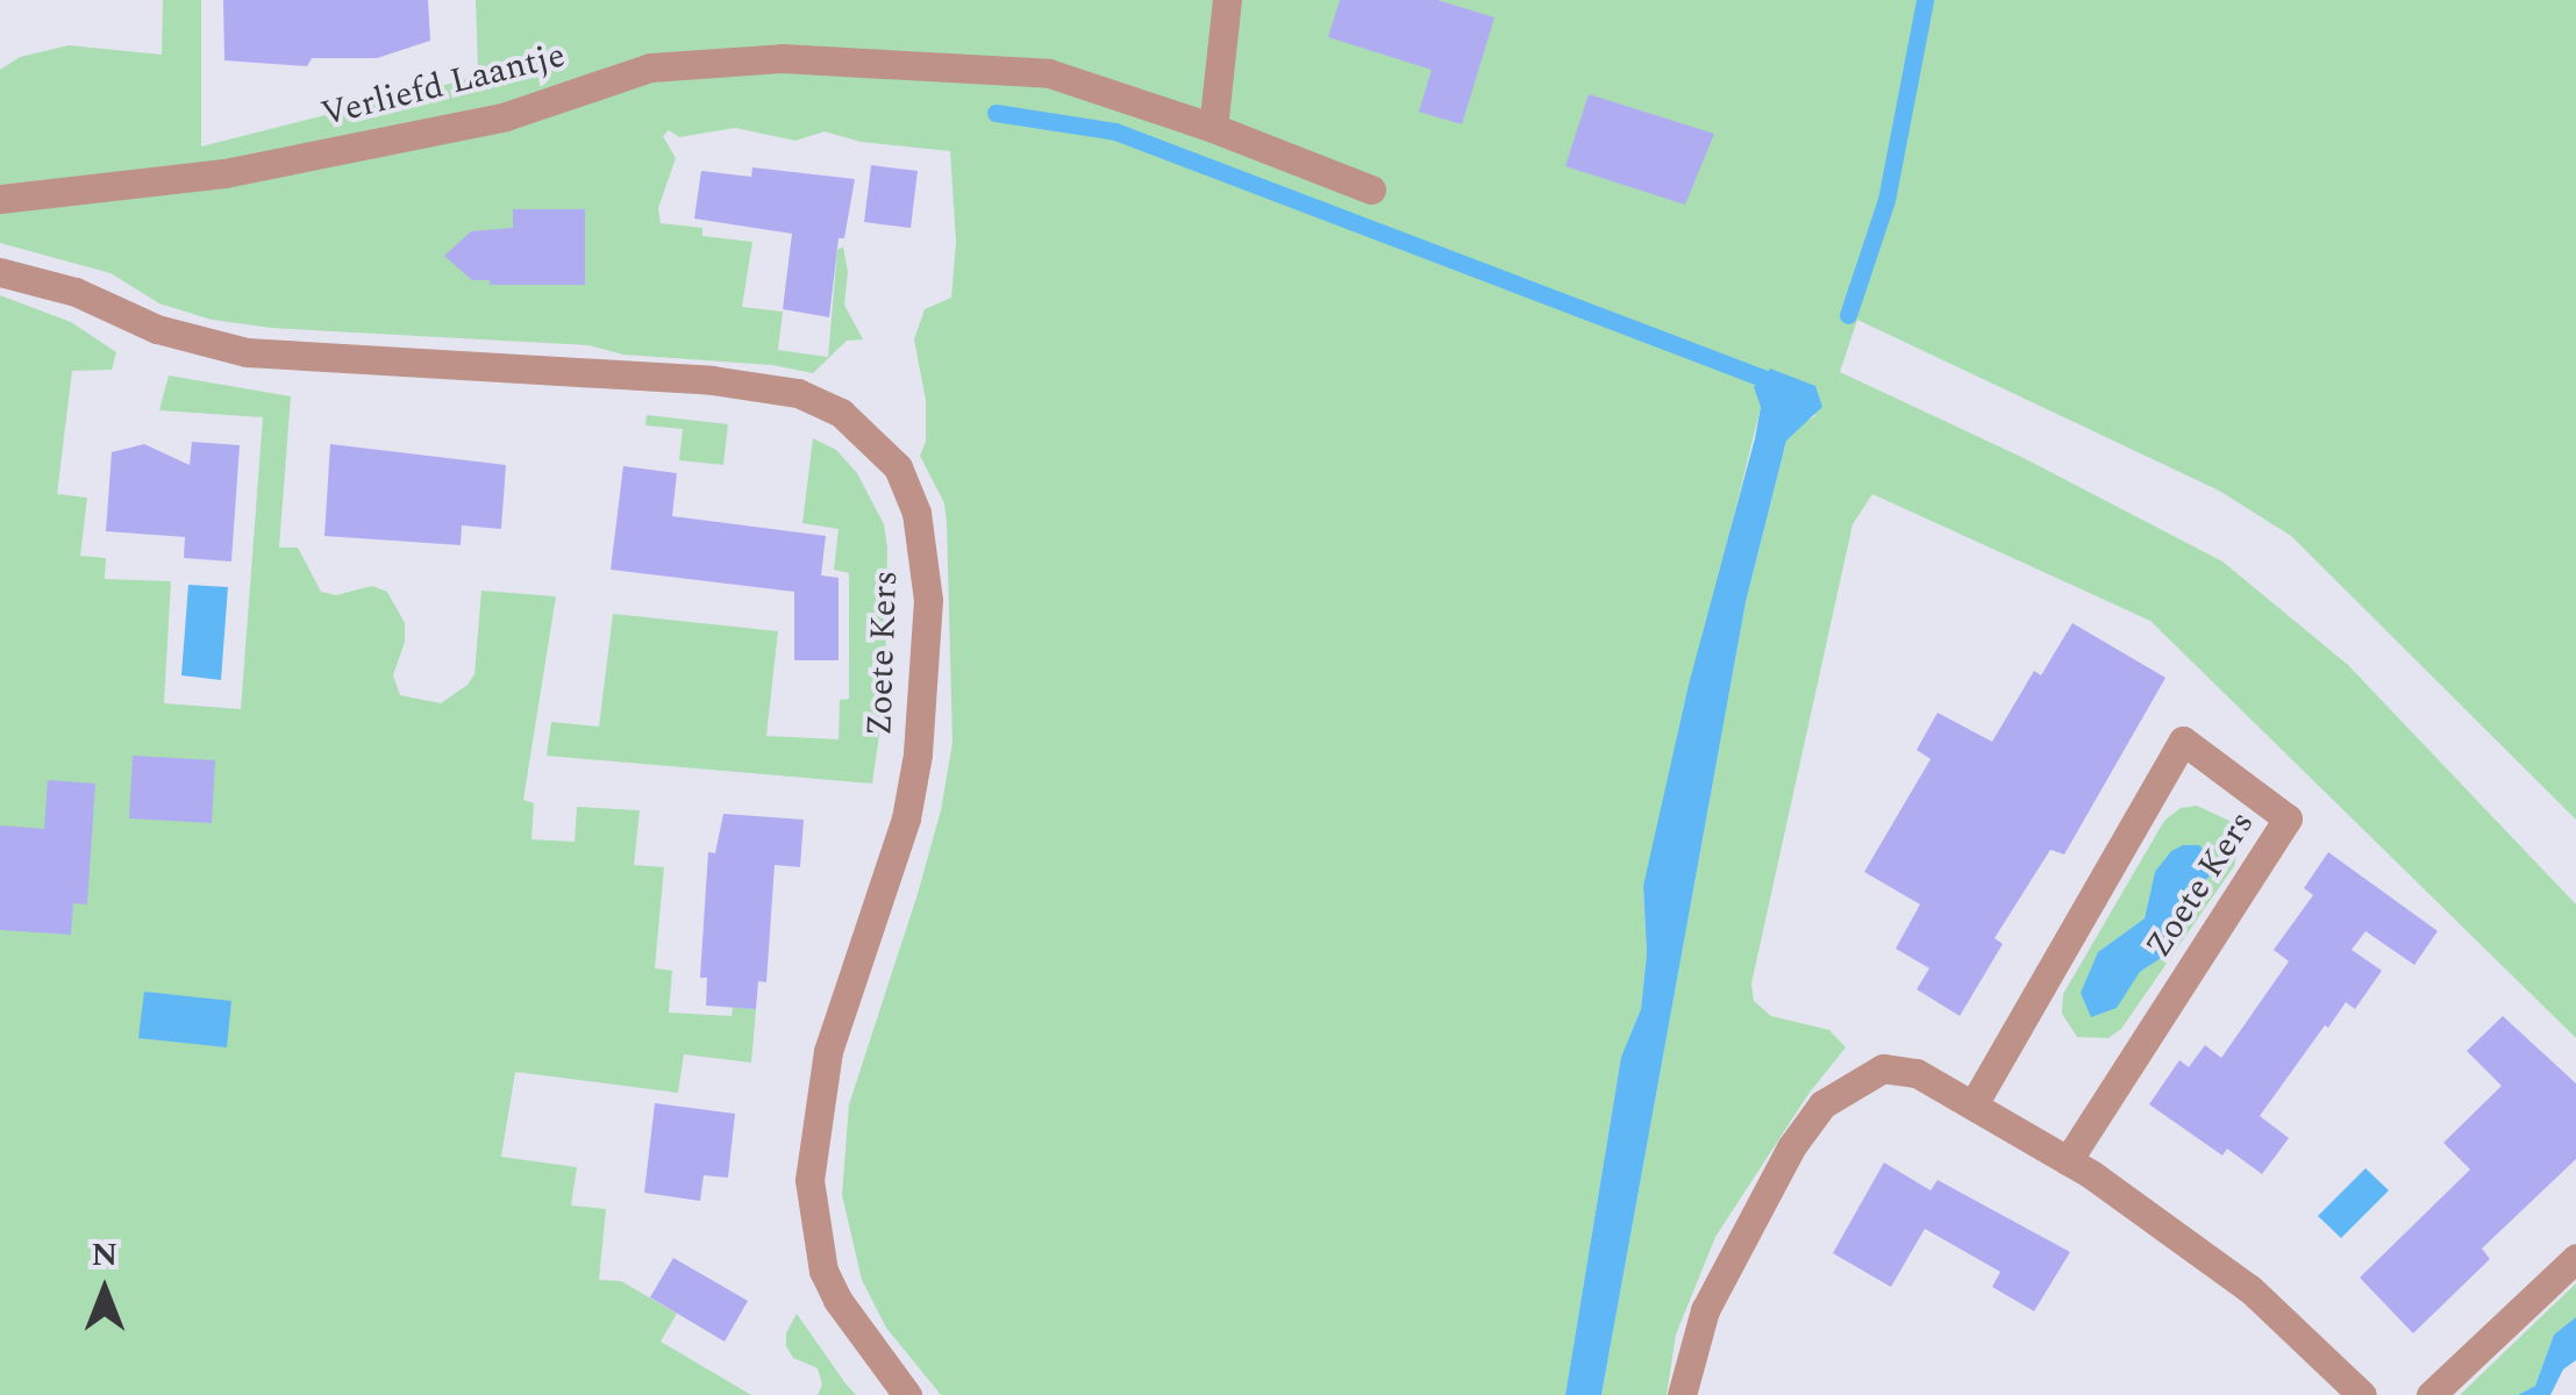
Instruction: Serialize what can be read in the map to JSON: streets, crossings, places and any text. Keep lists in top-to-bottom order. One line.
{"streets":{"street":["Verliefd Laantje","Zoete Kers"]},"north":"top"}
